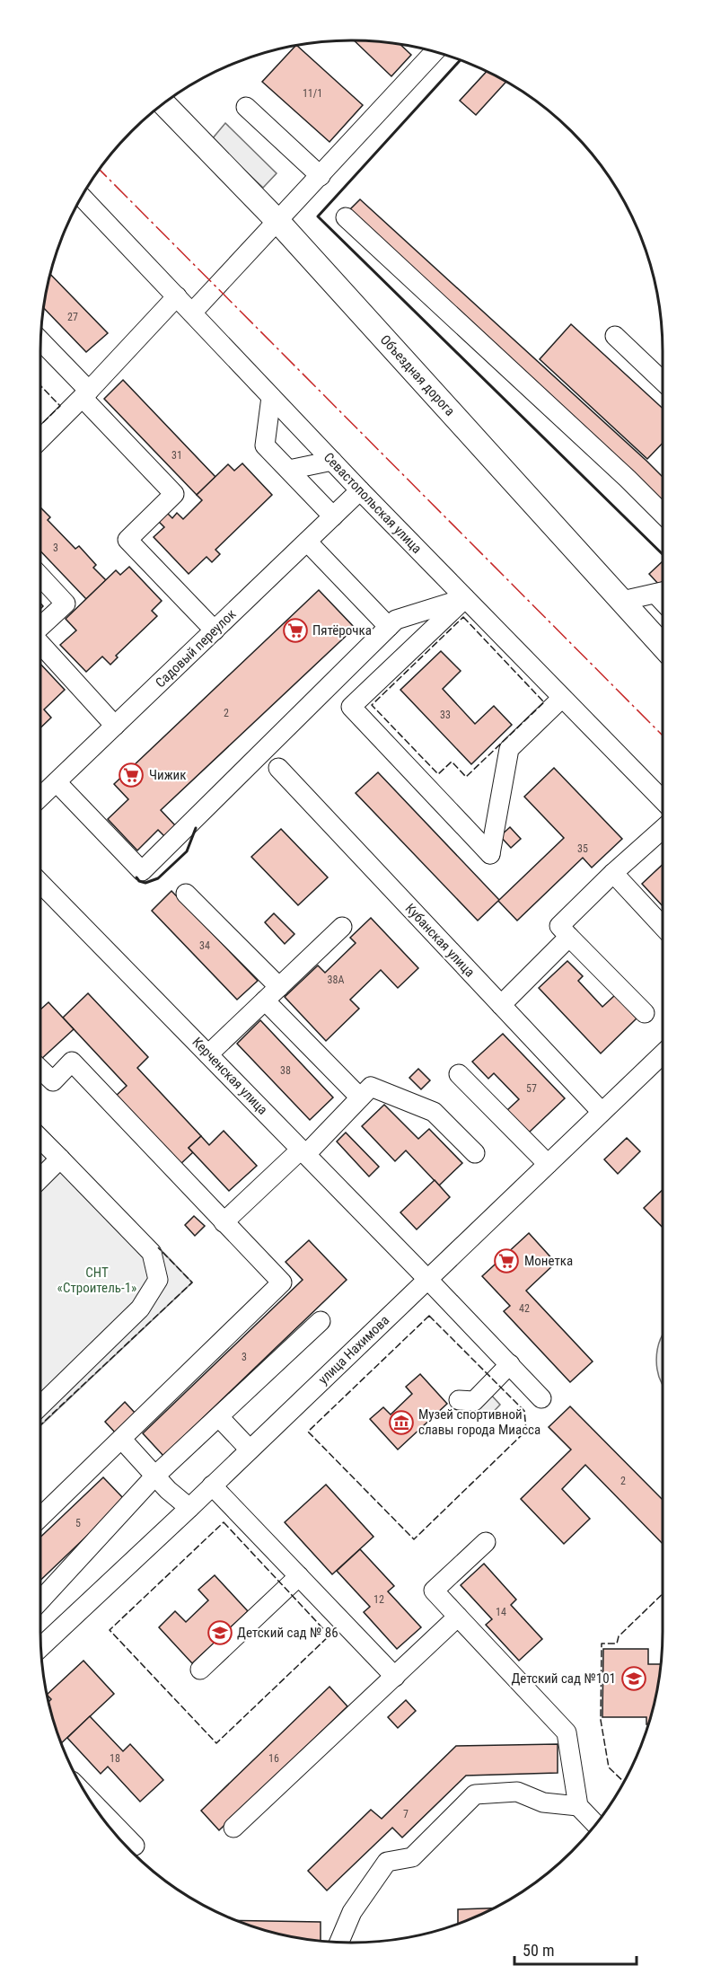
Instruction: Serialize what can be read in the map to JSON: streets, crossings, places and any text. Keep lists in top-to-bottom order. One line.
{"streets":{"main road":["Объездная дорога"],"street":["Севастопольская улица","Садовый переулок","Кубанская улица","Керченская улица","улица Нахимова"]},"crossings":[["Севастопольская улица","Садовый переулок"],["Кубанская улица","улица Нахимова"],["Керченская улица","улица Нахимова"]],"parks":["СНТ «Строитель-1»"],"places":{"supermarket":["Пятёрочка","Чижик","Монетка"],"museum":["Музей спортивной славы города Миасса"],"school or university":["Детский сад № 86","Детский сад №101"]},"house_numbers":["11/1","27","31","3","2","33","35","34","38А","38","57","42","3","2","5","12","14","18","16","7"],"scale_bar":"50 m"}
